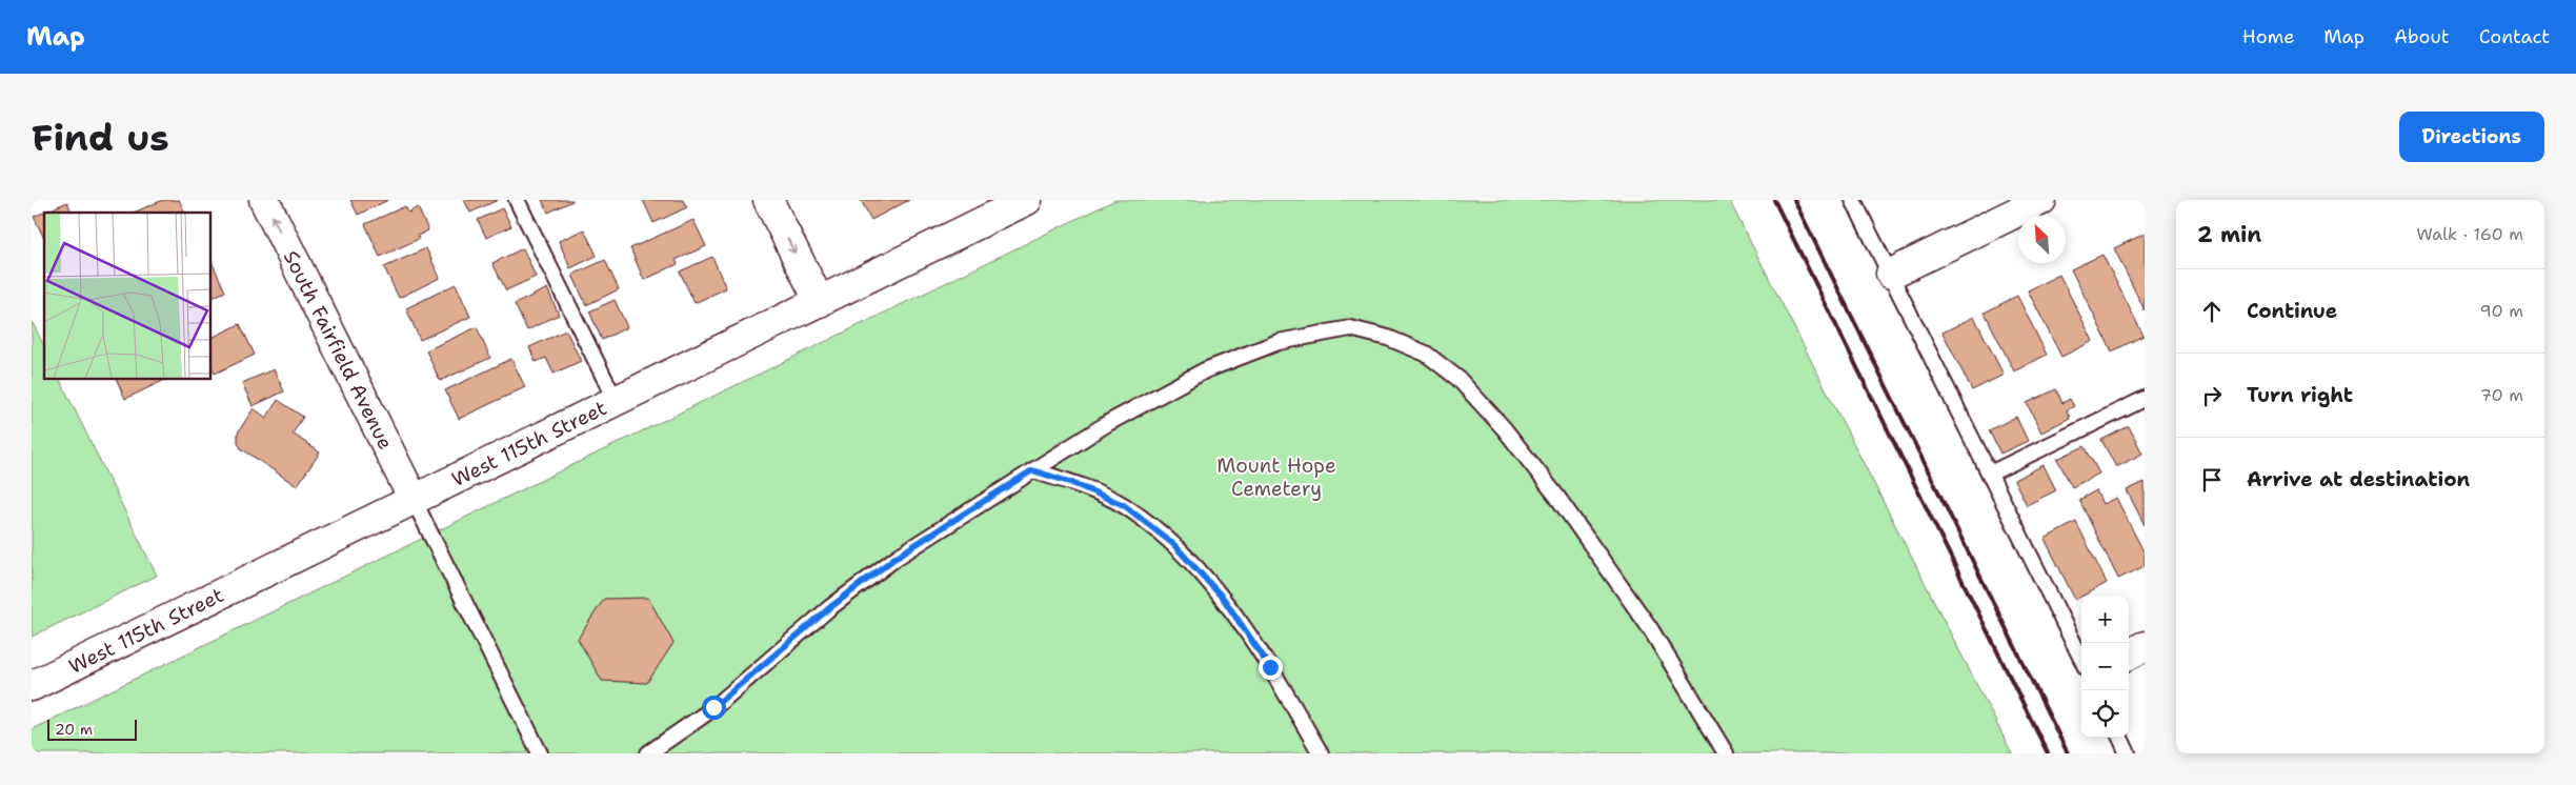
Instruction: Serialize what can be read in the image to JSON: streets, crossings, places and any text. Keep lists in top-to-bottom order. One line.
{"streets":{"street":["South Fairfield Avenue","West 115th Street"]},"crossings":[["South Fairfield Avenue","West 115th Street"]],"one_way":["South Fairfield Avenue"],"parks":["Mount Hope Cemetery"],"scale_bar":"20 m","north":"top left","page":{"header":"Map","nav":["Home","Map","About","Contact"],"buttons":"Directions","title":"Find us","heading":["2 min","Walk · 160 m"],"list":[["Continue","90 m"],["Turn right","70 m"],"Arrive at destination"],"map_buttons":["+","−"],"scale":"20 m"}}
